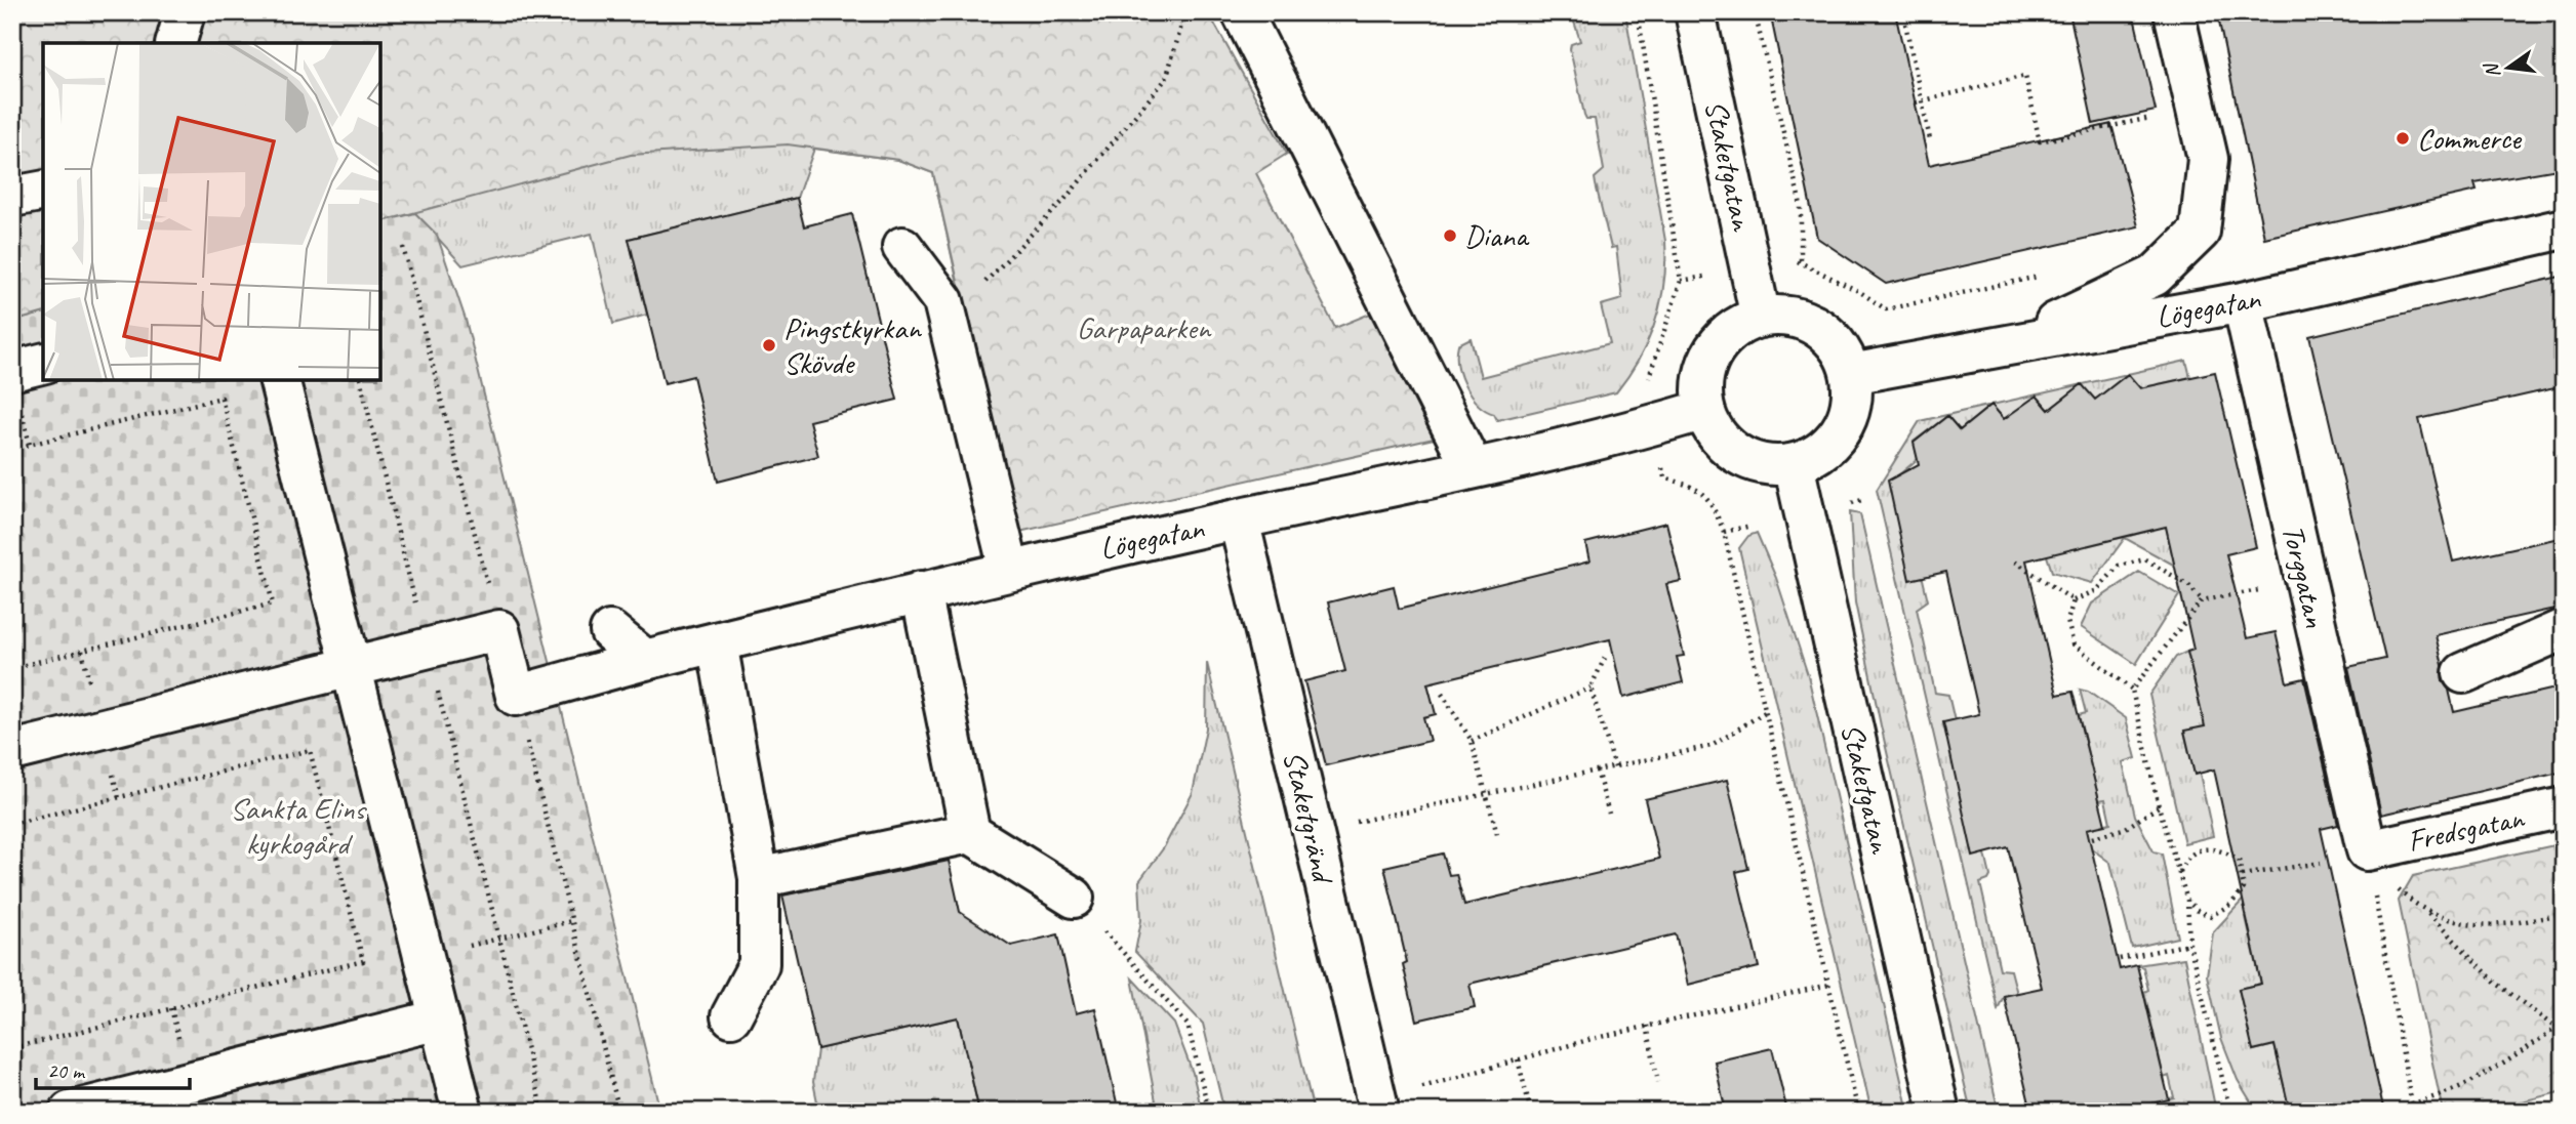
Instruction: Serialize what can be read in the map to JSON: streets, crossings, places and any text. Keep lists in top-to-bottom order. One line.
{"streets":{"street":["Staketgatan","Lögegatan","Torggatan","Staketgränd","Fredsgatan"]},"crossings":[["Staketgatan","Lögegatan"],["Lögegatan","Torggatan"],["Lögegatan","Staketgränd"],["Torggatan","Fredsgatan"]],"parks":["Garpaparken","Sankta Elins kyrkogård"],"places":["Commerce","Diana","Pingstkyrkan Skövde"],"scale_bar":"20 m","north":"left"}
